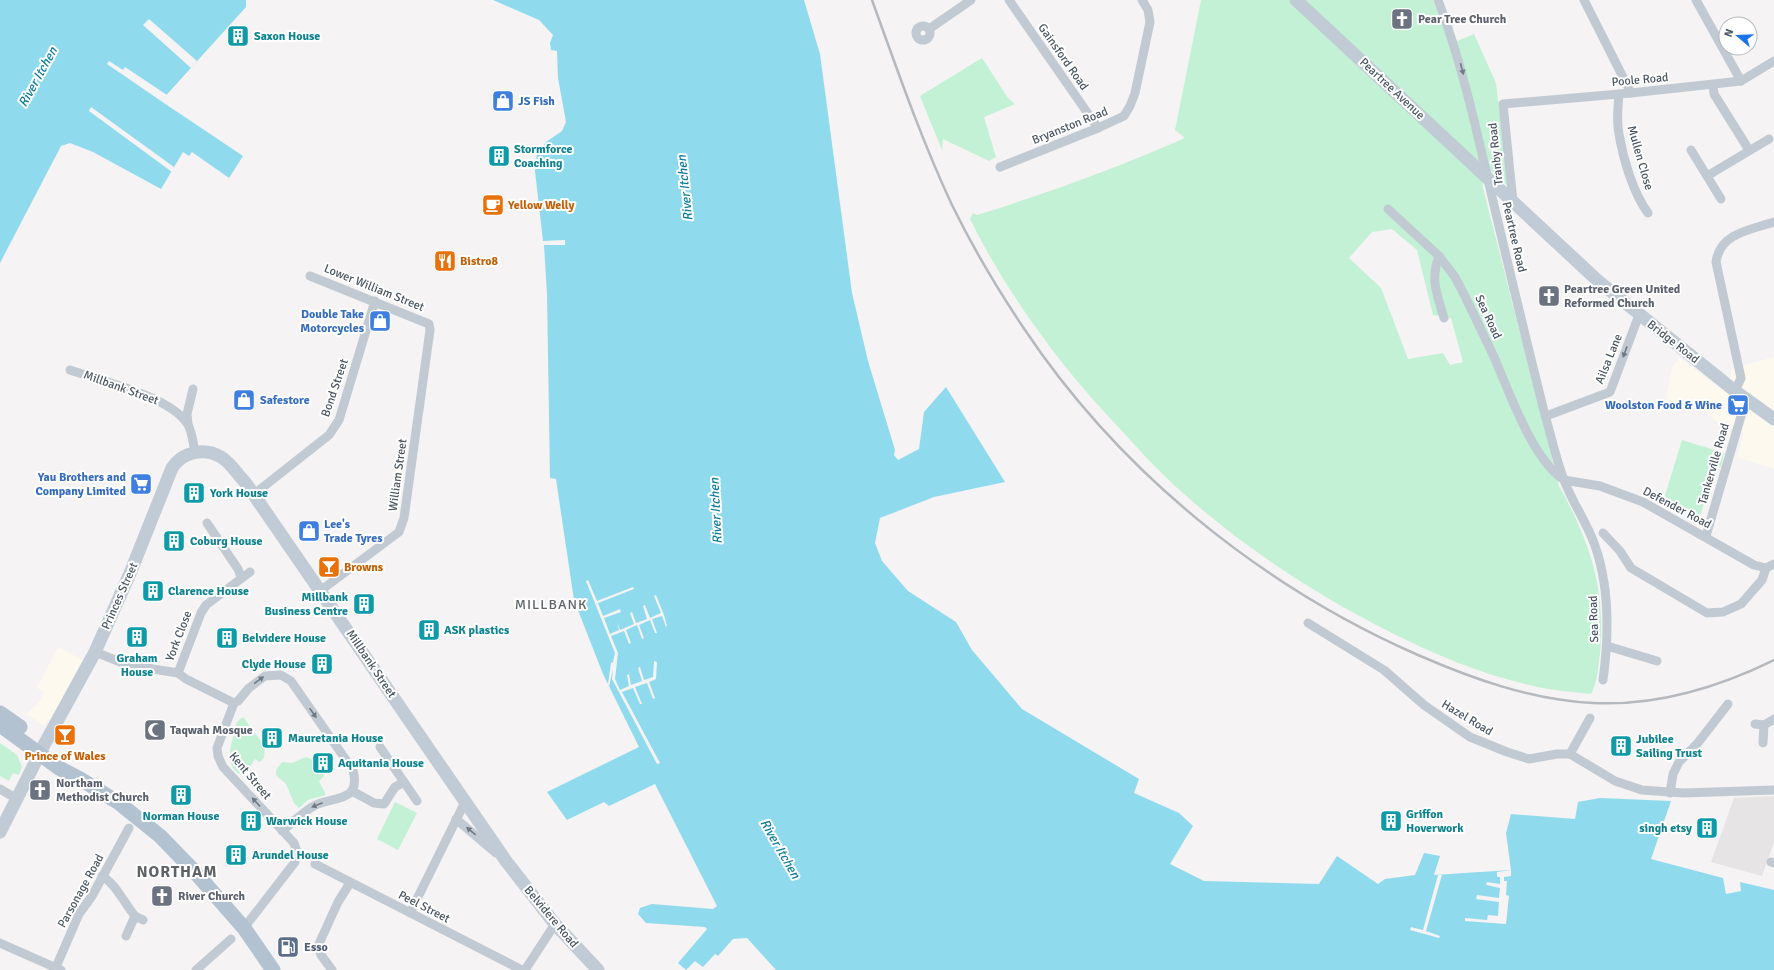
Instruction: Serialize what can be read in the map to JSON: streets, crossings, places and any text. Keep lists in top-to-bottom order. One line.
{"streets":{"street":["Gainsford Road","Poole Road","Peartree Avenue","Bryanston Road","Tranby Road","Mullen Close","Peartree Road","Lower William Street","Sea Road","Bridge Road","Ailsa Lane","Millbank Street","Bond Street","Tankerville Road","William Street","Defender Road","Princes Street","York Close","Hazel Road","Kent Street","Parsonage Road","Peel Street","Belvidere Road"]},"crossings":[["Gainsford Road","Bryanston Road"],["Poole Road","Tranby Road"],["Poole Road","Mullen Close"],["Peartree Avenue","Peartree Road"],["Peartree Avenue","Bridge Road"],["Tranby Road","Bridge Road"],["Peartree Road","Sea Road"],["Peartree Road","Bridge Road"],["Peartree Road","Ailsa Lane"],["Peartree Road","Defender Road"],["Lower William Street","Bond Street"],["Lower William Street","William Street"],["Sea Road","Defender Road"],["Bridge Road","Ailsa Lane"],["Bridge Road","Tankerville Road"],["Millbank Street","Bond Street"],["Millbank Street","William Street"],["Millbank Street","Princes Street"],["Millbank Street","Belvidere Road"],["Tankerville Road","Defender Road"]],"one_way":["Peartree Road","Ailsa Lane"],"districts":["MILLBANK","NORTHAM"],"water":["River Itchen"],"places":{"church":["Pear Tree Church","Peartree Green United Reformed Church","Northam Methodist Church","River Church"],"building":["Saxon House","Stormforce Coaching","York House","Coburg House","Clarence House","Millbank Business Centre","ASK plastics","Graham House","Belvidere House","Clyde House","Mauretania House","Jubilee Sailing Trust","Aquitania House","Norman House","Warwick House","Griffon Hoverwork","singh etsy","Arundel House"],"shop":["JS Fish","Double Take Motorcycles","Safestore","Lee's Trade Tyres"],"cafe":["Yellow Welly"],"restaurant":["Bistro8"],"supermarket":["Woolston Food & Wine","Yau Brothers and Company Limited"],"bar":["Browns","Prince of Wales"],"mosque":["Taqwah Mosque"],"fuel station":["Esso"]},"north":"left"}
